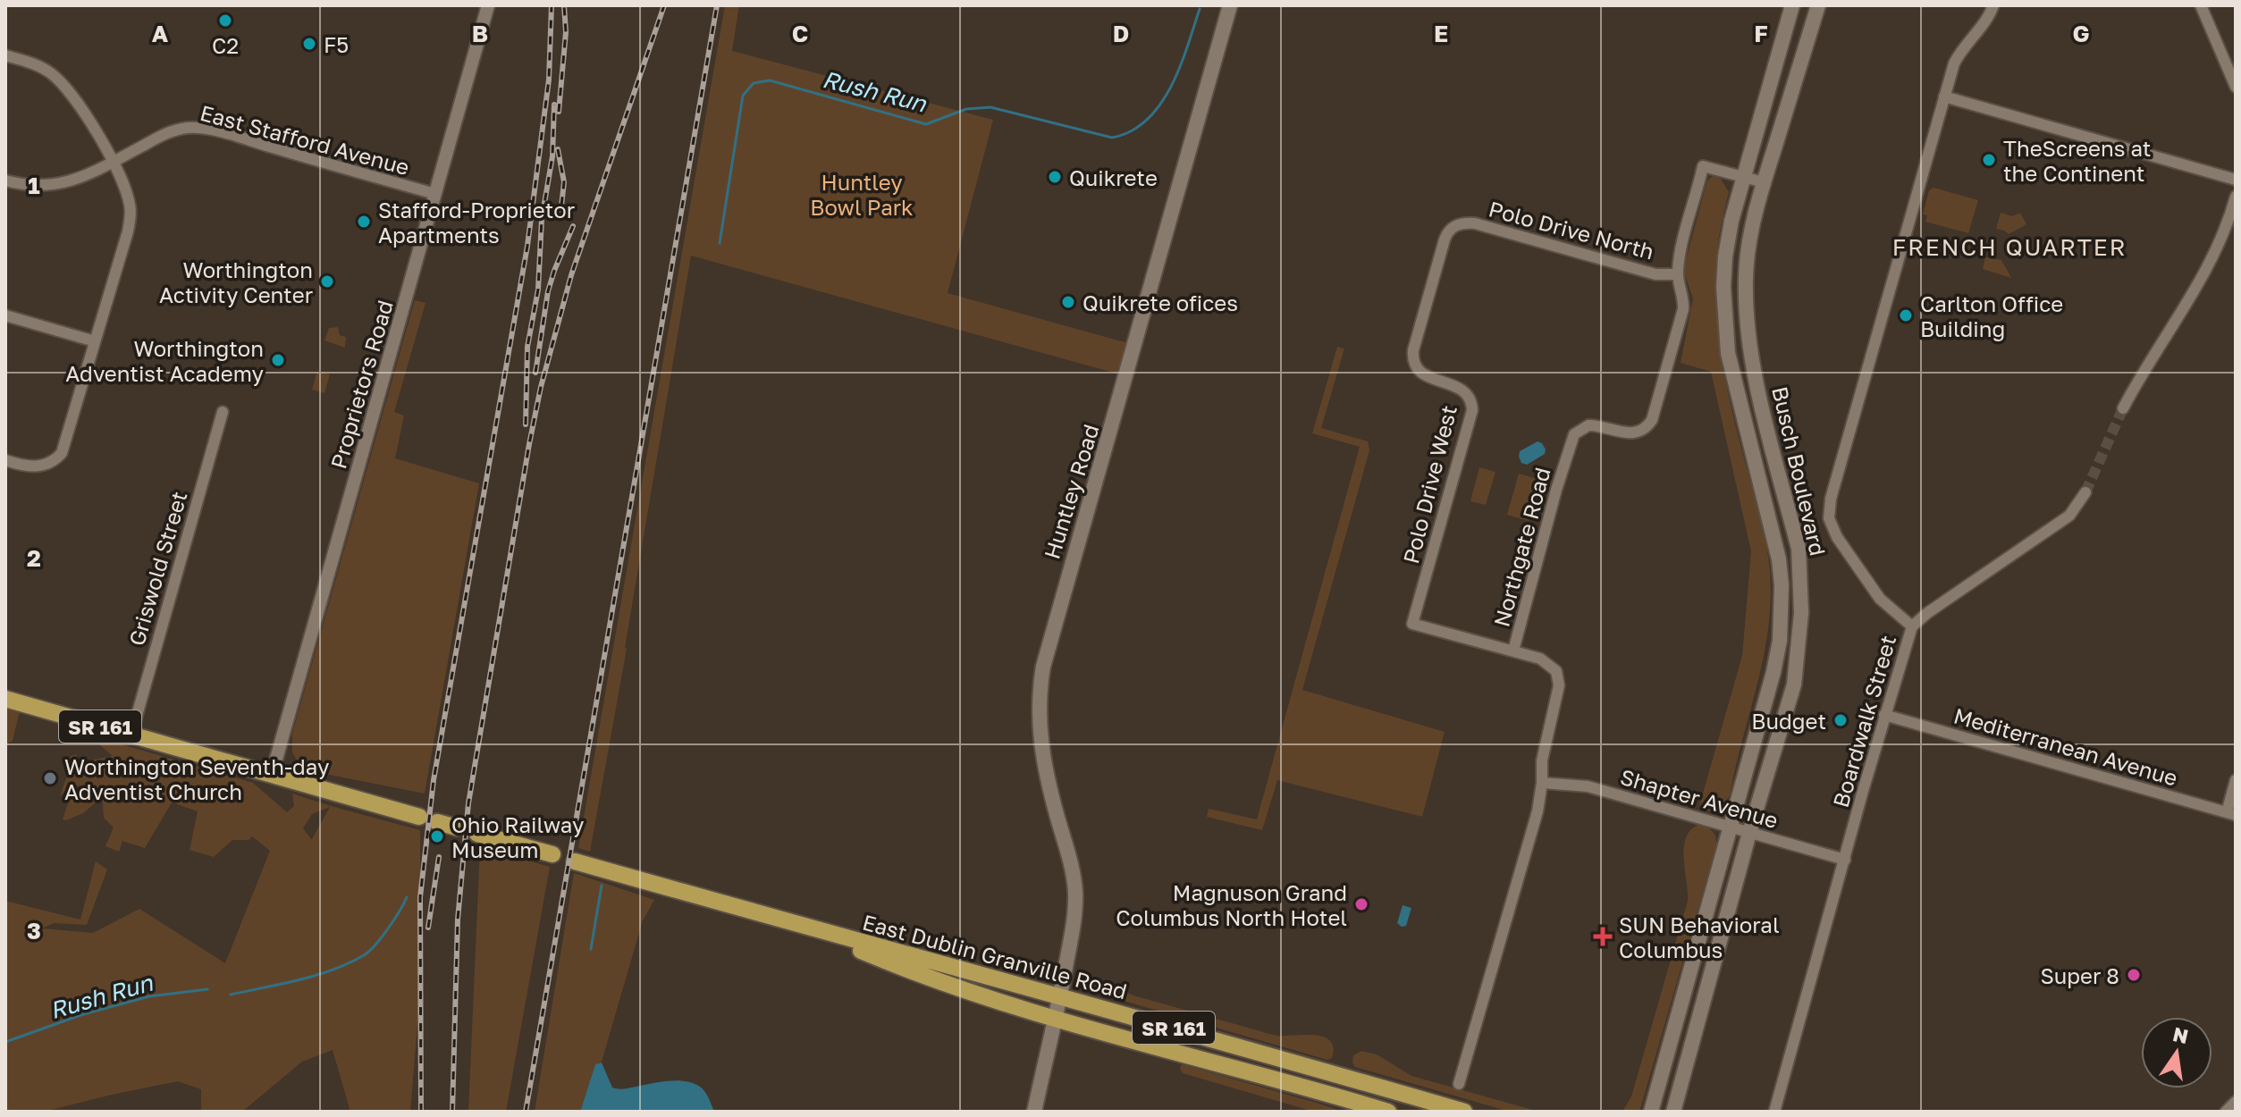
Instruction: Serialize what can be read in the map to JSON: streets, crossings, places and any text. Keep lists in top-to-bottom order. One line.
{"streets":{"main road":["Busch Boulevard","Huntley Road","SR 161","East Dublin Granville Road"],"street":["East Stafford Avenue","Polo Drive North","Proprietors Road","Polo Drive West","Northgate Road","Griswold Street","Boardwalk Street","Mediterranean Avenue","Shapter Avenue"]},"crossings":[["East Stafford Avenue","Proprietors Road"],["Polo Drive North","Polo Drive West"],["Polo Drive North","Northgate Road"],["Proprietors Road","SR 161"],["Busch Boulevard","Northgate Road"],["Busch Boulevard","Shapter Avenue"],["Polo Drive West","Northgate Road"],["Huntley Road","East Dublin Granville Road"],["Northgate Road","Shapter Avenue"],["Griswold Street","SR 161"],["Boardwalk Street","Mediterranean Avenue"],["Boardwalk Street","Shapter Avenue"]],"districts":["FRENCH QUARTER"],"water":["Rush Run"],"parks":["Huntley Bowl Park"],"places":{"other":["C2","F5","TheScreens at the Continent","Quikrete","Stafford-Proprietor Apartments","Worthington Activity Center","Quikrete ofices","Carlton Office Building","Worthington Adventist Academy","Budget","Worthington Seventh-day Adventist Church","Ohio Railway Museum","Magnuson Grand Columbus North Hotel","Super 8"],"health":["SUN Behavioral Columbus"]},"north":"top","grid":{"columns":["A","B","C","D","E","F","G"],"rows":["1","2","3"]}}
